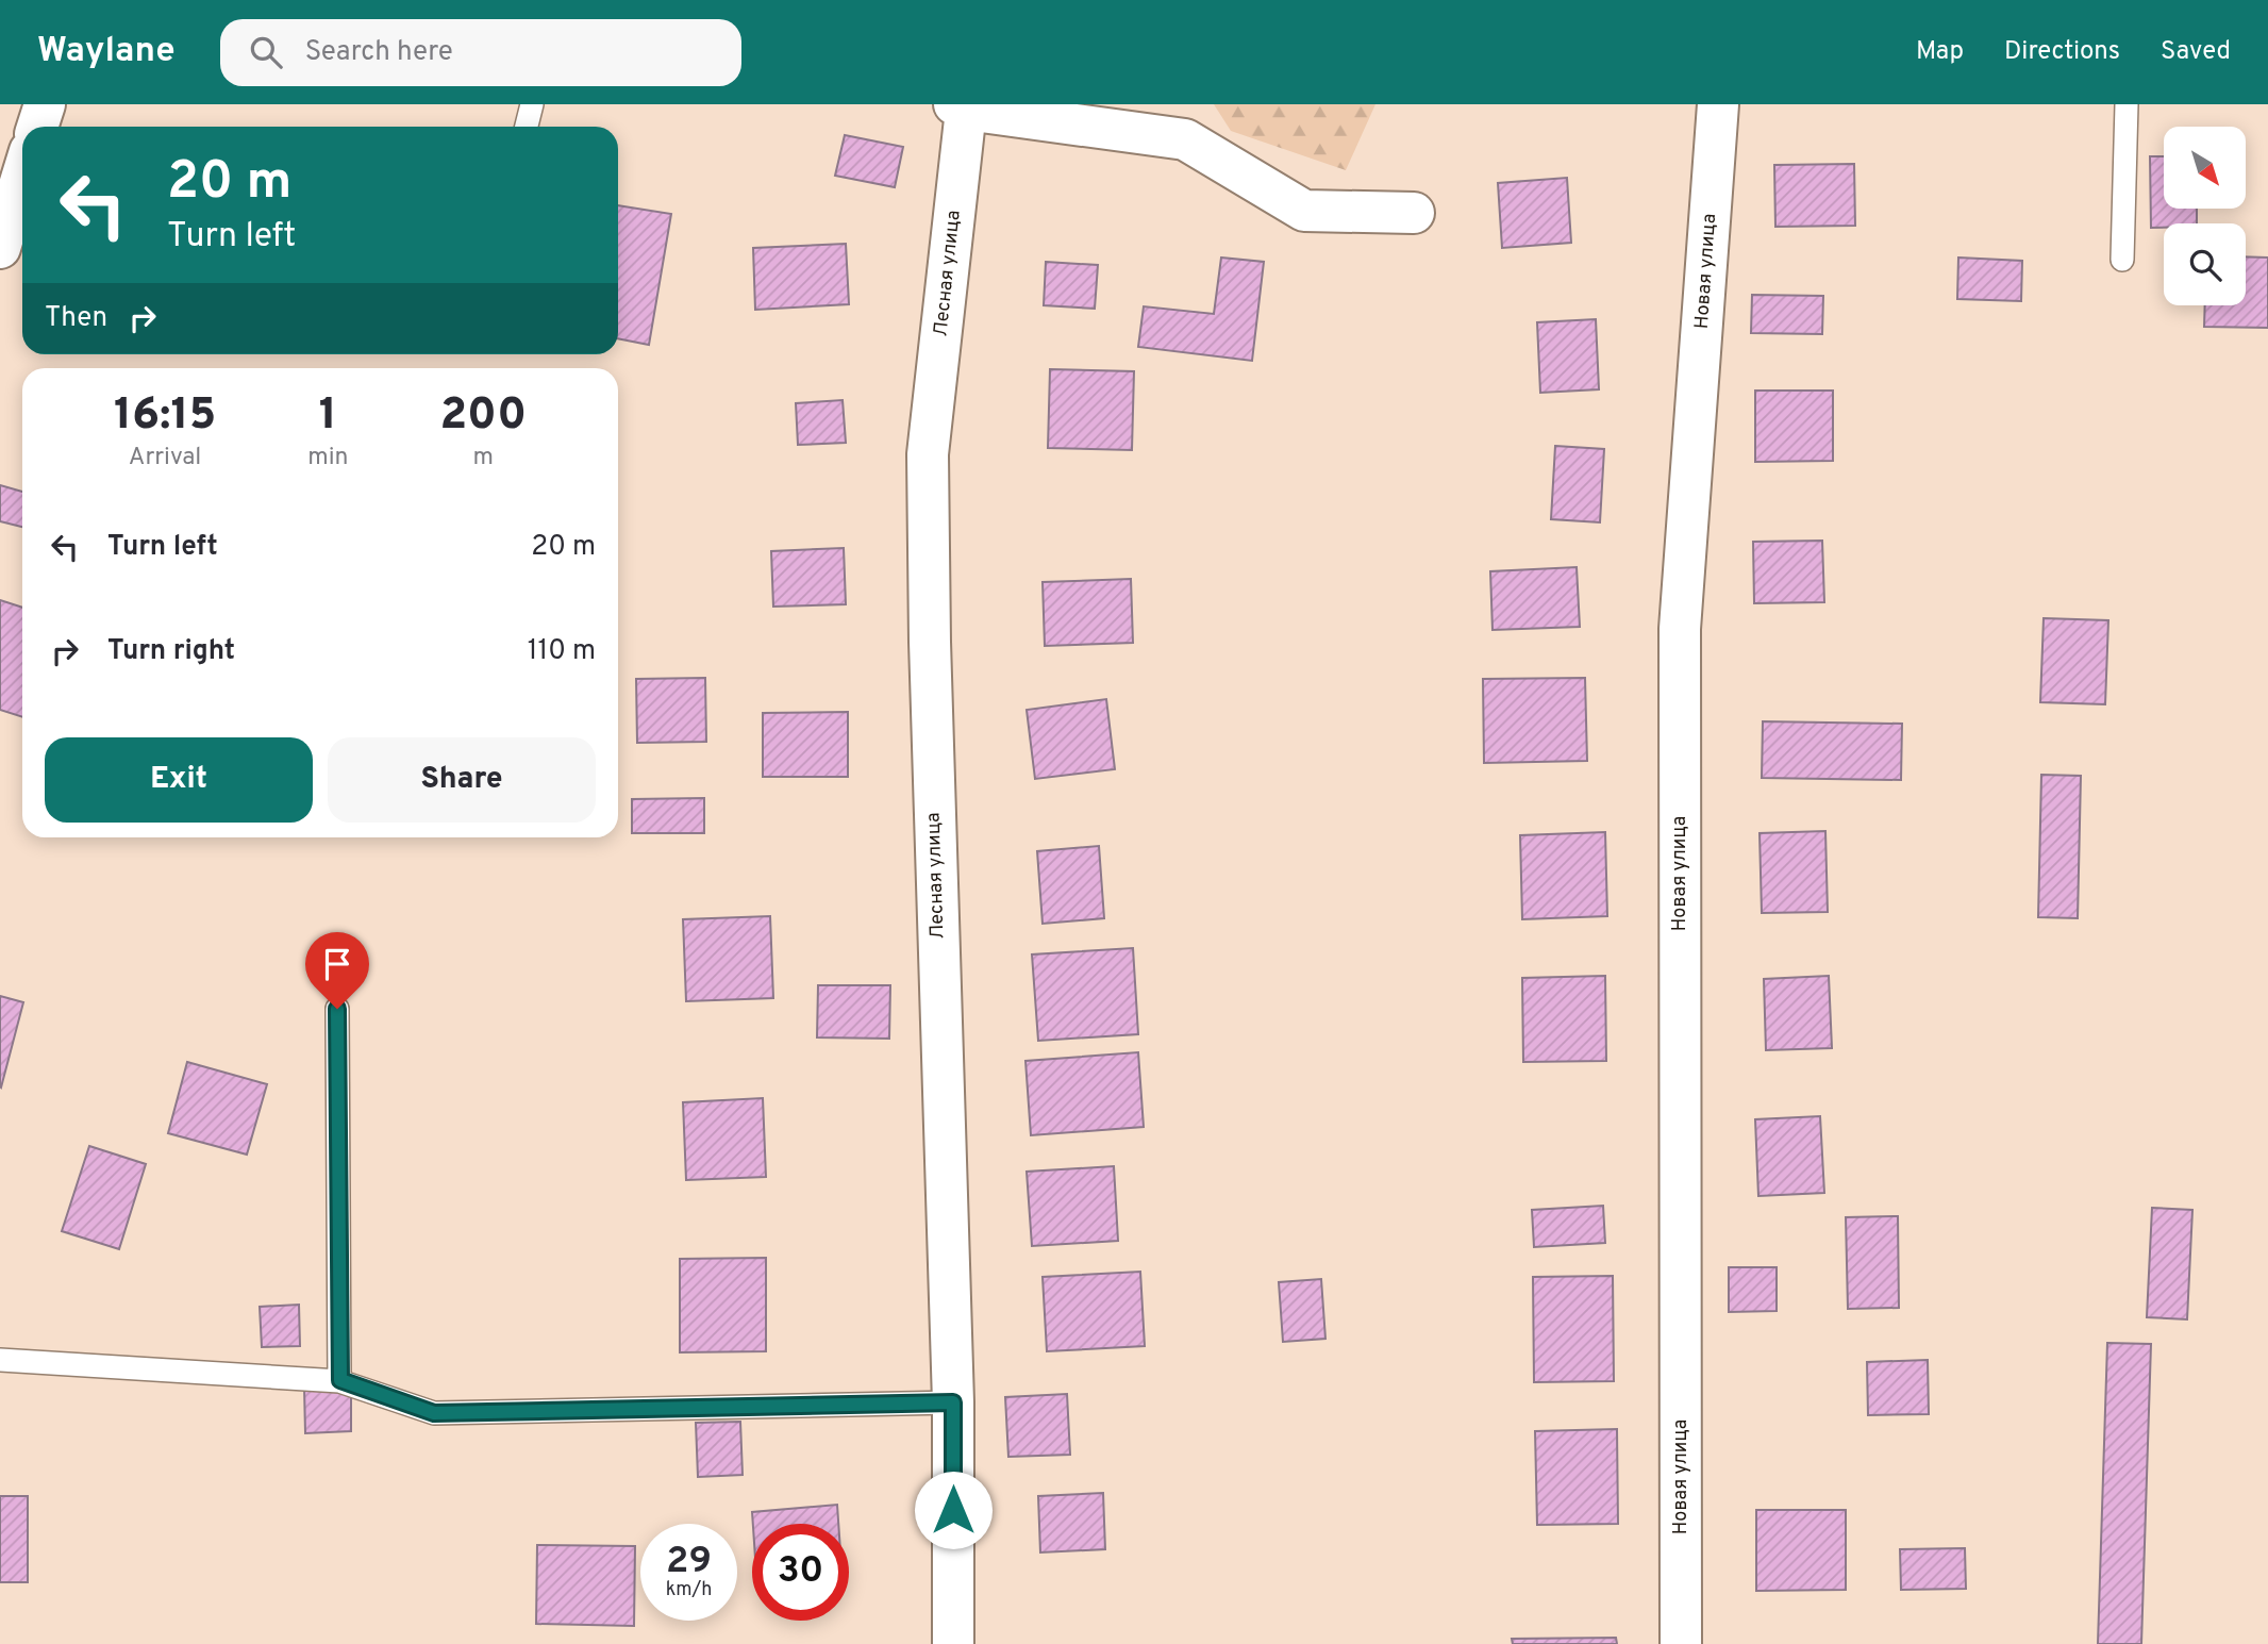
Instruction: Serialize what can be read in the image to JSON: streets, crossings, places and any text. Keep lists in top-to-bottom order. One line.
{"streets":{"street":["Новая улица","Лесная улица"]},"north":"bottom right","page":{"header":"Waylane","search":"Search here","nav":["Map","Directions","Saved"],"turn":["20 m","Turn left"],"then":"Then","eta":["16:15","Arrival","1","min","200","m"],"list":[{"name":"Turn left","value":"20 m"},{"name":"Turn right","value":"110 m"}],"buttons":["Exit","Share"],"speed":"29 km/h","limit":"30"}}
